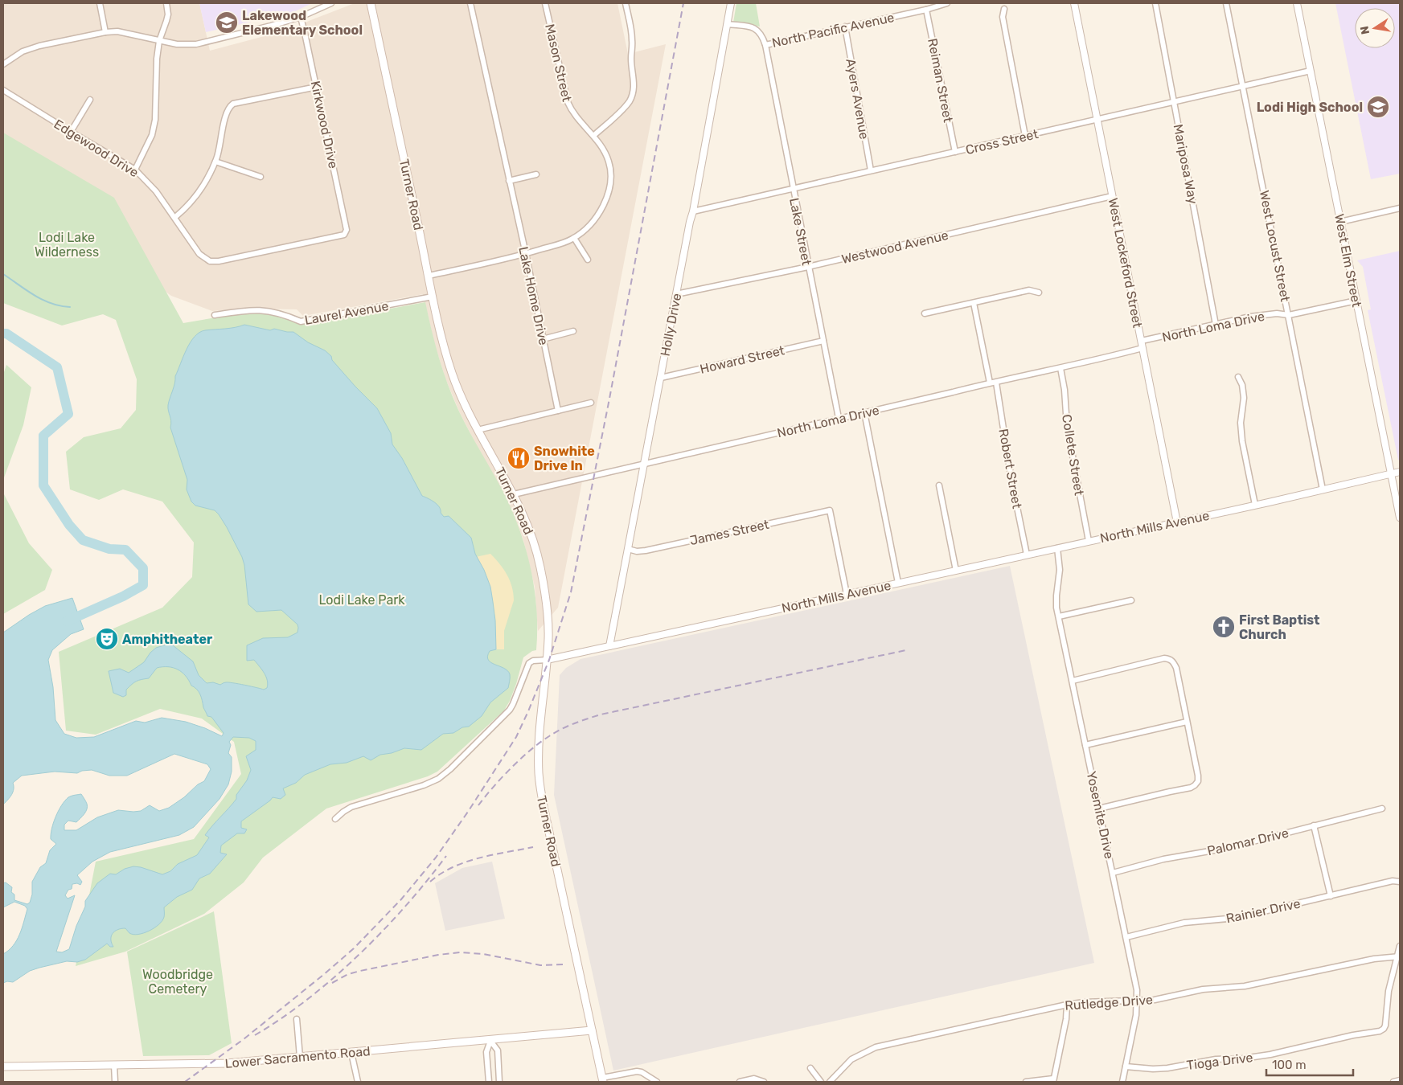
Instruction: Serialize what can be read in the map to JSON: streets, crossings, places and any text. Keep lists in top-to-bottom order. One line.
{"streets":{"main road":["Turner Road","Lower Sacramento Road"],"street":["North Pacific Avenue","Mason Street","Reiman Street","Ayers Avenue","Kirkwood Drive","Cross Street","Edgewood Drive","Mariposa Way","Lake Street","West Locust Street","Westwood Avenue","West Elm Street","West Lockeford Street","Lake Home Drive","Laurel Avenue","Holly Drive","North Loma Drive","Howard Street","Collete Street","Robert Street","North Mills Avenue","James Street","Yosemite Drive","Palomar Drive","Rainier Drive","Rutledge Drive","Tioga Drive"]},"crossings":[["North Pacific Avenue","Reiman Street"],["North Pacific Avenue","Ayers Avenue"],["North Pacific Avenue","Lake Street"],["North Pacific Avenue","Holly Drive"],["Mason Street","Lake Home Drive"],["Reiman Street","Cross Street"],["Ayers Avenue","Cross Street"],["Kirkwood Drive","Edgewood Drive"],["Cross Street","Mariposa Way"],["Cross Street","Lake Street"],["Cross Street","West Locust Street"],["Cross Street","West Elm Street"],["Cross Street","West Lockeford Street"],["Cross Street","Holly Drive"],["Mariposa Way","North Loma Drive"],["Turner Road","Laurel Avenue"],["Turner Road","North Loma Drive"],["Turner Road","North Mills Avenue"],["Turner Road","Lower Sacramento Road"],["Lake Street","Westwood Avenue"],["Lake Street","North Loma Drive"],["Lake Street","Howard Street"],["West Locust Street","North Loma Drive"],["West Locust Street","North Mills Avenue"],["Westwood Avenue","West Lockeford Street"],["Westwood Avenue","Holly Drive"],["West Elm Street","North Loma Drive"],["West Elm Street","North Mills Avenue"],["West Lockeford Street","North Loma Drive"],["West Lockeford Street","North Mills Avenue"],["Holly Drive","North Loma Drive"],["Holly Drive","Howard Street"],["Holly Drive","North Mills Avenue"],["Holly Drive","James Street"],["North Loma Drive","Collete Street"],["North Loma Drive","Robert Street"],["Collete Street","North Mills Avenue"],["Robert Street","North Mills Avenue"],["North Mills Avenue","James Street"],["North Mills Avenue","Yosemite Drive"],["Yosemite Drive","Palomar Drive"],["Yosemite Drive","Rainier Drive"],["Yosemite Drive","Rutledge Drive"],["Yosemite Drive","Tioga Drive"],["Rutledge Drive","Tioga Drive"]],"parks":["Lodi Lake Wilderness","Lodi Lake Park","Woodbridge Cemetery"],"places":{"school or university":["Lakewood Elementary School","Lodi High School"],"restaurant":["Snowhite Drive In"],"church":["First Baptist Church"],"theatre":["Amphitheater"]},"scale_bar":"100 m","north":"left"}
